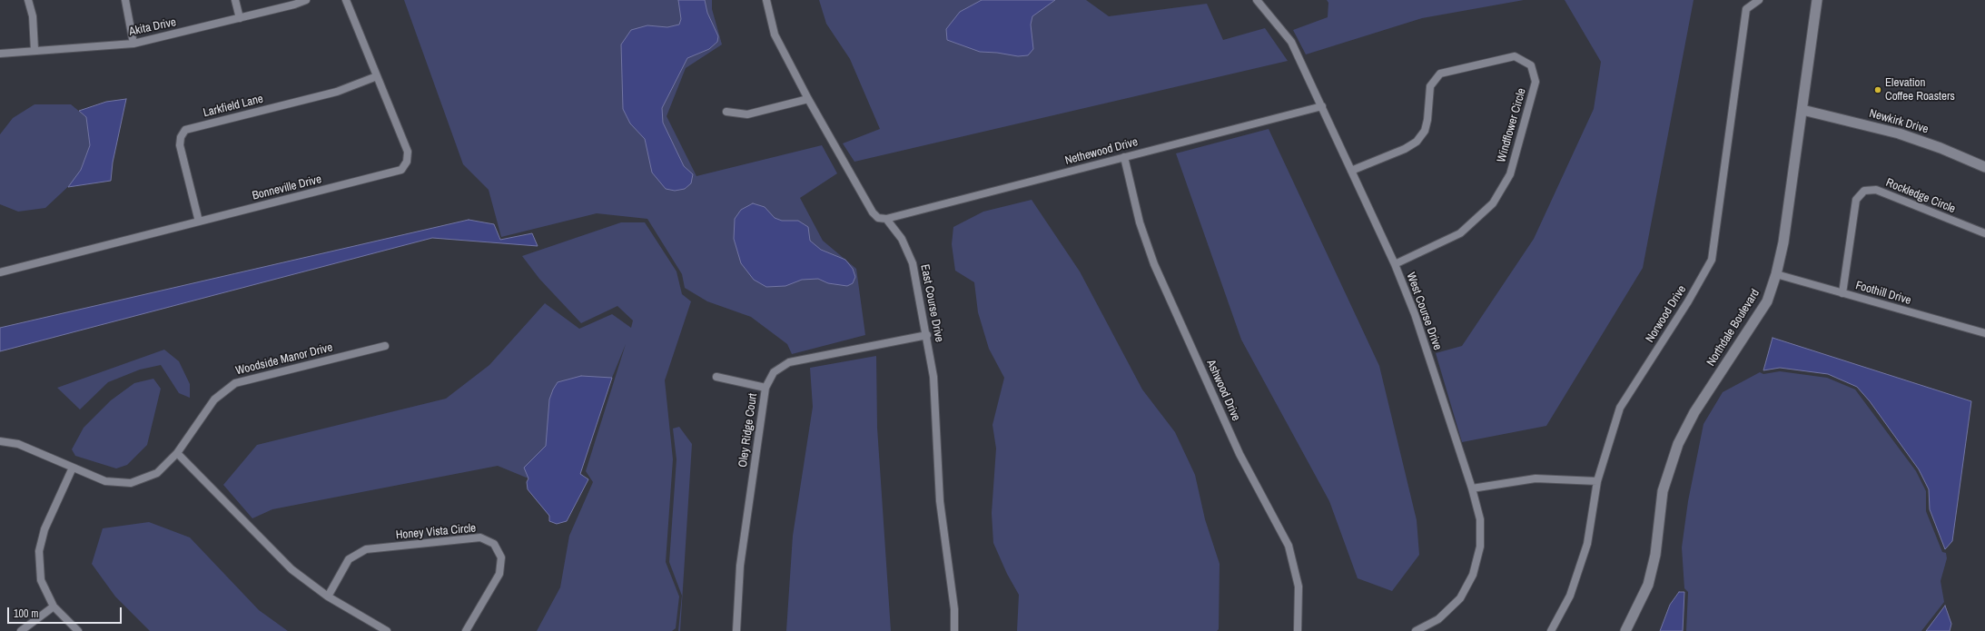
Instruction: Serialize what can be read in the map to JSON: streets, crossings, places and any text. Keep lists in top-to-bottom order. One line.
{"streets":{"street":["Akita Drive","Larkfield Lane","Newkirk Drive","Windflower Circle","Nethewood Drive","Bonneville Drive","Rockledge Circle","Foothill Drive","East Course Drive","West Course Drive","Norwood Drive","Northdale Boulevard","Woodside Manor Drive","Ashwood Drive","Oley Ridge Court","Honey Vista Circle"]},"crossings":[["Larkfield Lane","Bonneville Drive"],["Newkirk Drive","Northdale Boulevard"],["Windflower Circle","West Course Drive"],["Nethewood Drive","East Course Drive"],["Nethewood Drive","West Course Drive"],["Nethewood Drive","Ashwood Drive"],["Rockledge Circle","Foothill Drive"],["Foothill Drive","Northdale Boulevard"],["East Course Drive","Oley Ridge Court"]],"places":["Elevation Coffee Roasters"],"scale_bar":"100 m"}
